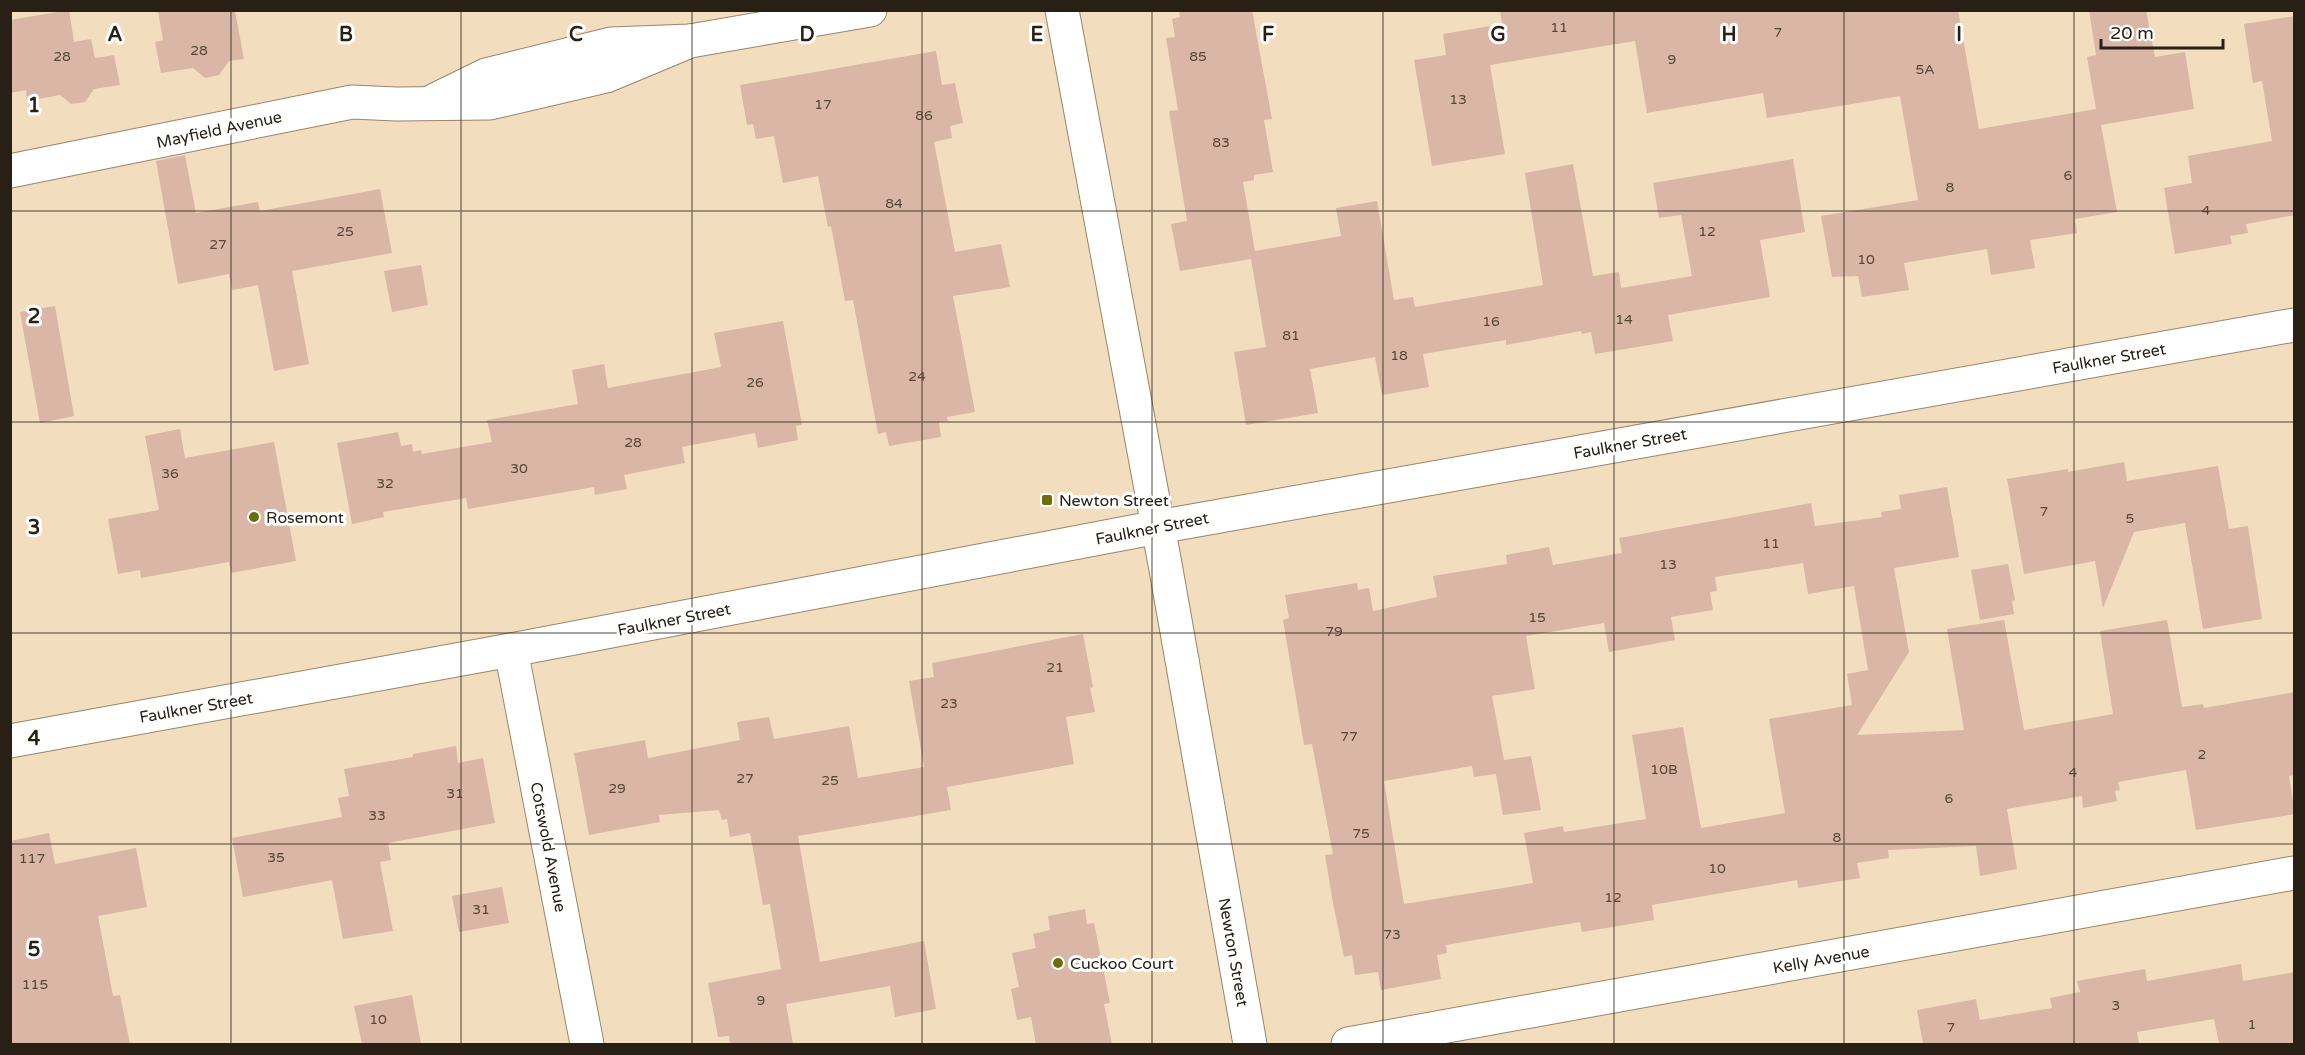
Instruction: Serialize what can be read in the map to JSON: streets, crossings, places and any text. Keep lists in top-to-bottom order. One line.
{"streets":{"street":["Mayfield Avenue","Faulkner Street","Cotswold Avenue","Newton Street","Kelly Avenue"]},"crossings":[["Faulkner Street","Cotswold Avenue"],["Faulkner Street","Newton Street"]],"places":{"transit":["Newton Street"],"other":["Rosemont","Cuckoo Court"]},"house_numbers":["11","7","28","28","85","9","5A","13","17","86","83","6","8","84","4","25","12","27","10","14","16","81","18","24","26","28","30","36","32","7","5","11","13","15","79","21","23","77","2","10B","4","27","25","29","31","6","33","75","8","35","117","10","12","31","73","115","9","3","10","1","7"],"scale_bar":"20 m","grid":{"columns":["A","B","C","D","E","F","G","H","I"],"rows":["1","2","3","4","5"]}}
